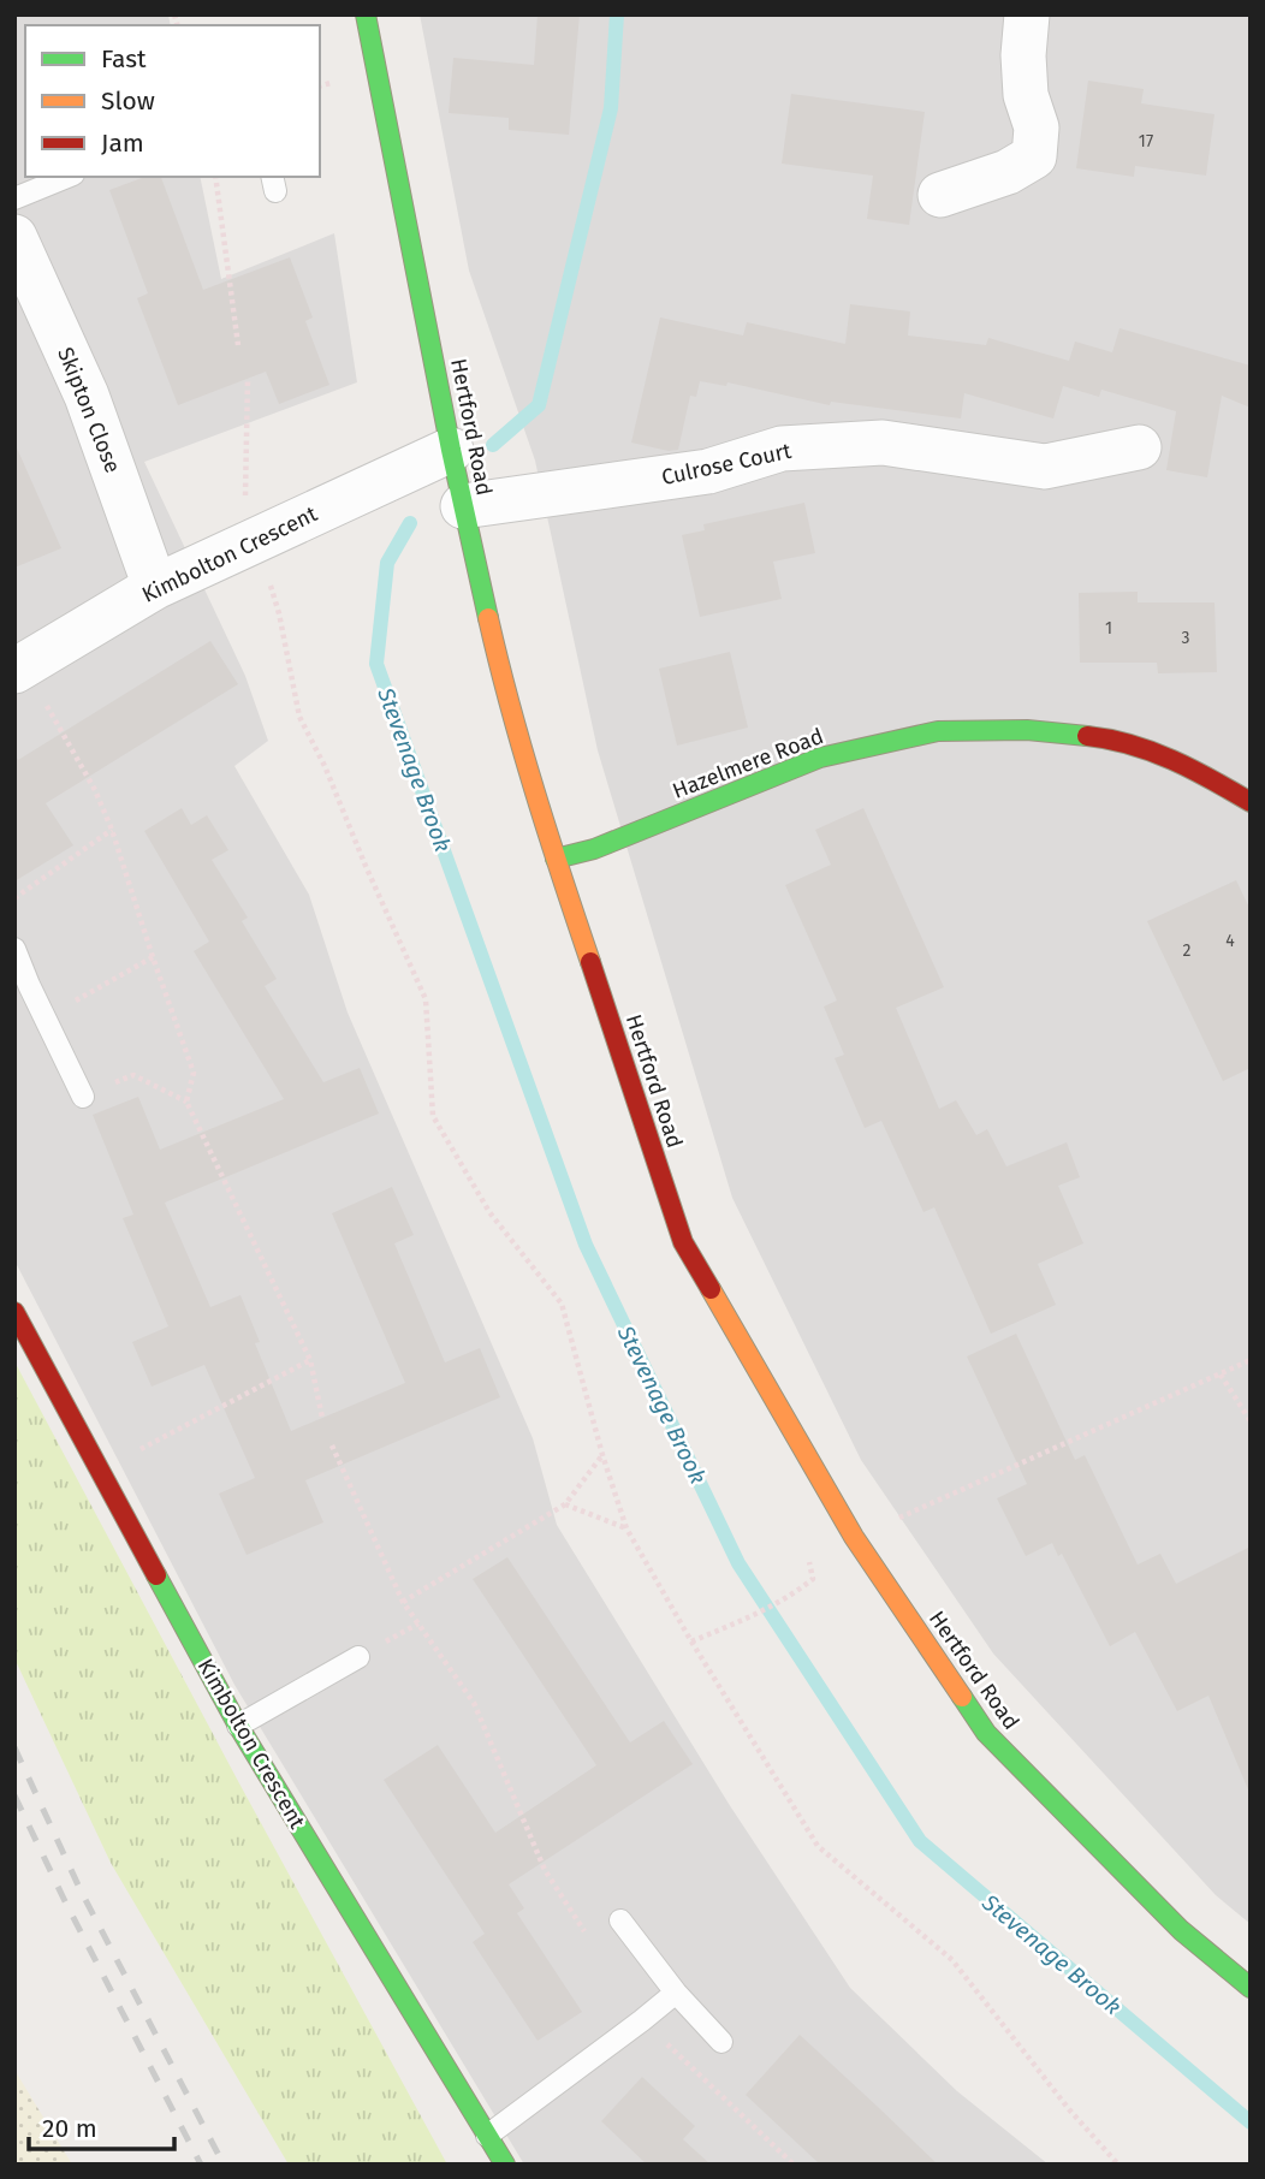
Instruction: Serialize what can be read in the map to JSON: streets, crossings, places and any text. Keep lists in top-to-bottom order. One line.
{"streets":{"street":["Skipton Close","Hertford Road","Culrose Court","Kimbolton Crescent","Hazelmere Road"]},"crossings":[["Skipton Close","Kimbolton Crescent"],["Hertford Road","Culrose Court"],["Hertford Road","Kimbolton Crescent"],["Hertford Road","Hazelmere Road"]],"water":["Stevenage Brook"],"house_numbers":["17","1","3","4","2"],"legend":["Fast","Slow","Jam"],"scale_bar":"20 m"}
